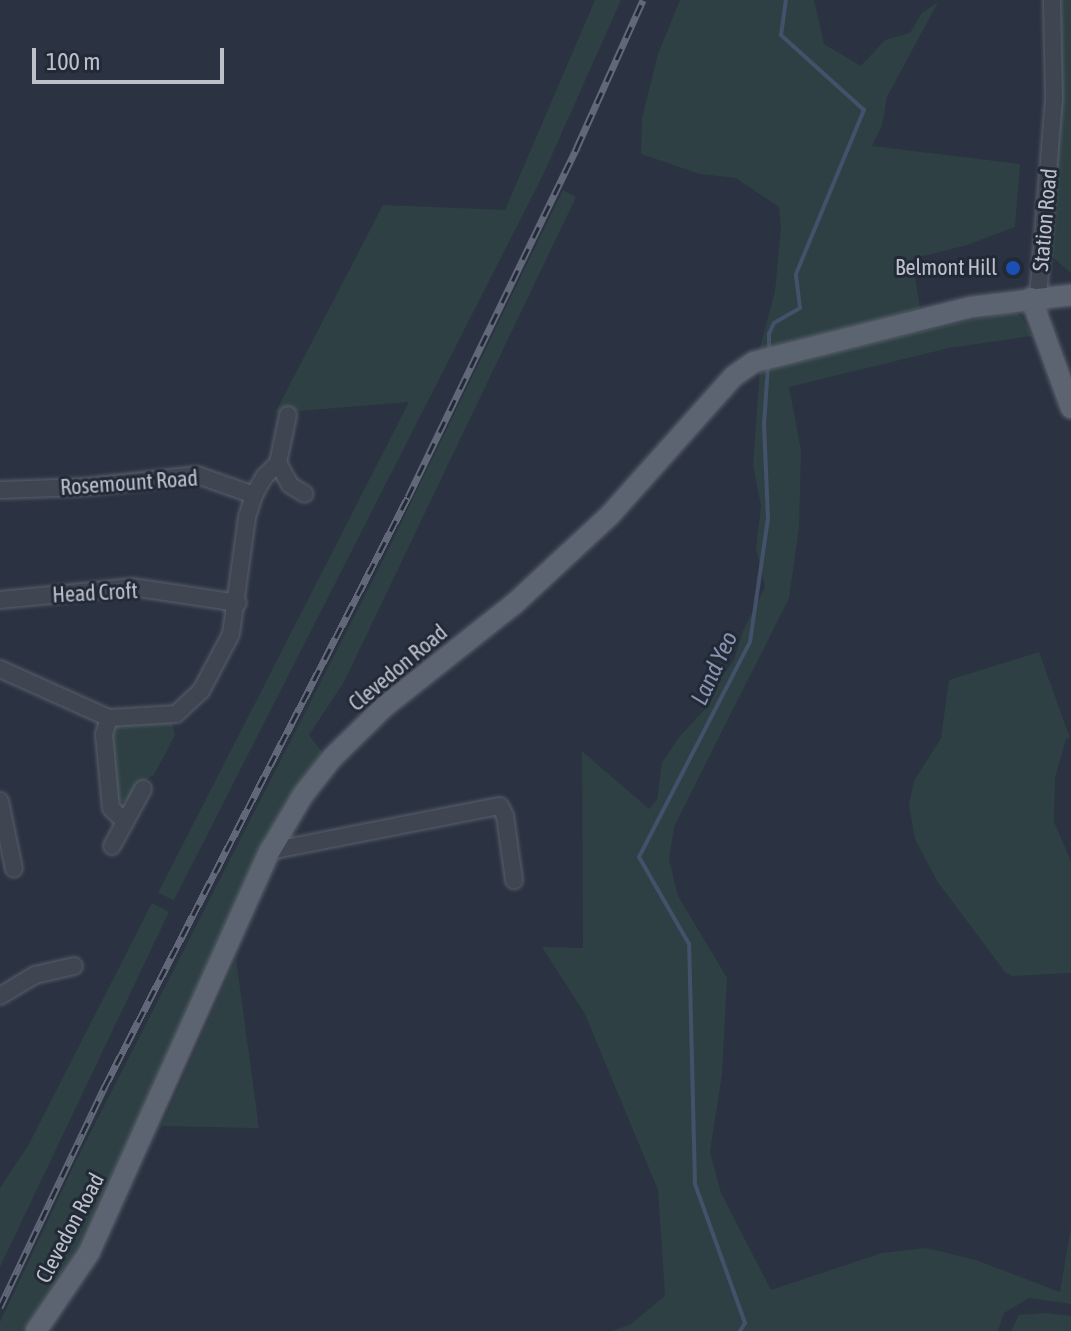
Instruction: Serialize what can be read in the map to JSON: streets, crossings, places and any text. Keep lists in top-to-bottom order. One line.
{"streets":{"main road":["Clevedon Road"],"street":["Station Road","Rosemount Road","Head Croft"]},"crossings":[["Station Road","Clevedon Road"]],"water":["Land Yeo"],"places":["Belmont Hill"],"scale_bar":"100 m"}
